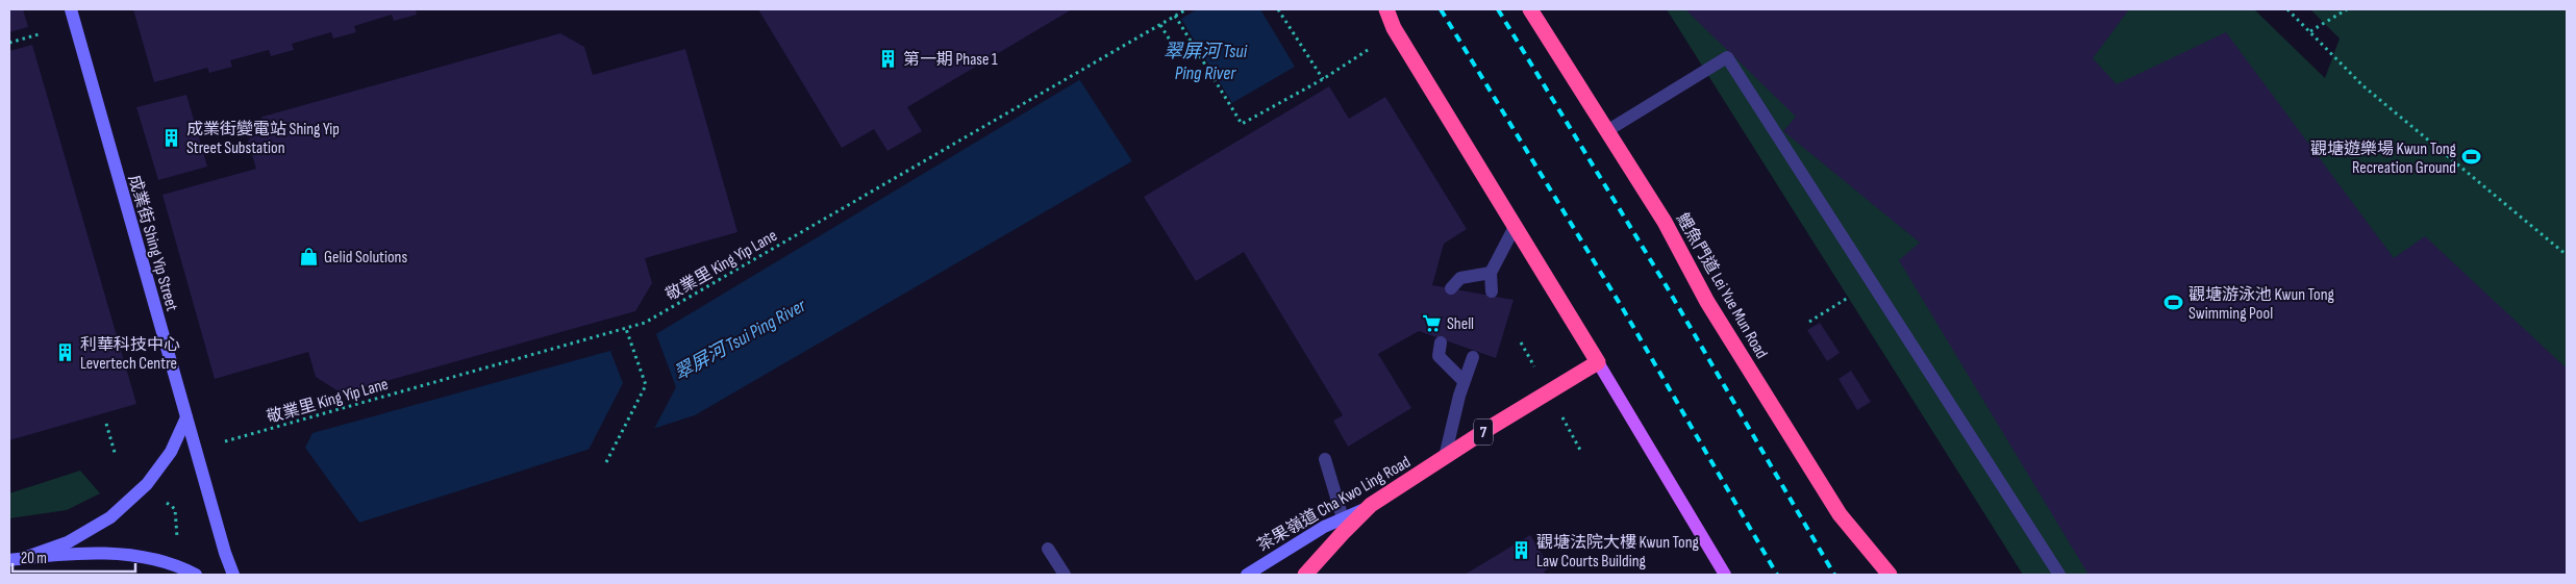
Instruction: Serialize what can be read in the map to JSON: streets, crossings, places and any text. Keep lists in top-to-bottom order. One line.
{"streets":{"highway":["鯉魚門道 Lei Yue Mun Road","7","茶果嶺道 Cha Kwo Ling Road"],"main road":["成業街 Shing Yip Street"],"path":["敬業里 King Yip Lane"]},"crossings":[["7","茶果嶺道 Cha Kwo Ling Road"]],"water":["翠屏河 Tsui Ping River"],"places":{"building":["第一期 Phase 1","成業街變電站 Shing Yip Street Substation","利華科技中心 Levertech Centre","觀塘法院大樓 Kwun Tong Law Courts Building"],"sports":["觀塘遊樂場 Kwun Tong Recreation Ground","觀塘游泳池 Kwun Tong Swimming Pool"],"shop":["Gelid Solutions"],"supermarket":["Shell"]},"scale_bar":"20 m"}
